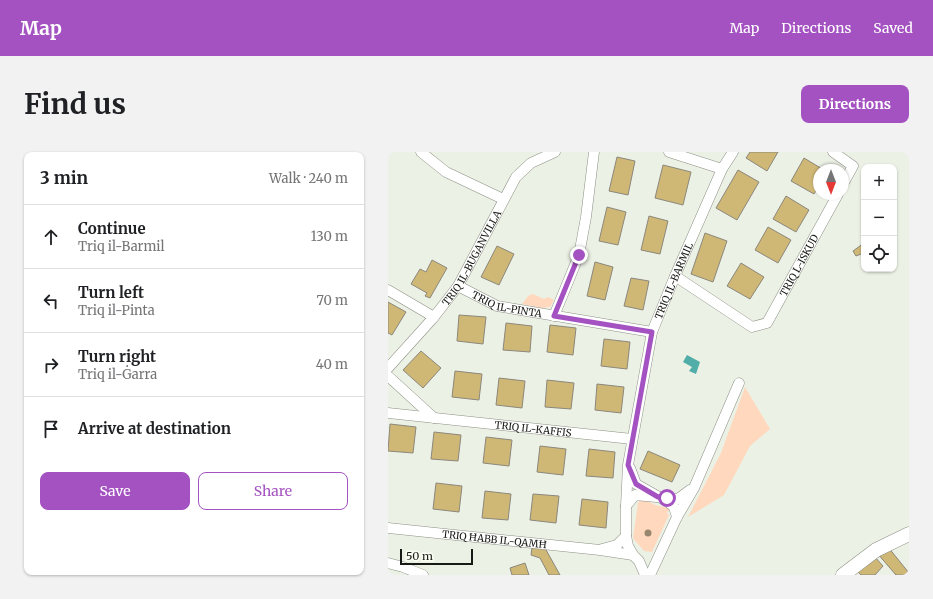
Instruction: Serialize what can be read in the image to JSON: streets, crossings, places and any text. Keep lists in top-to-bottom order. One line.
{"streets":{"street":["TRIQ IL-BUGANVILLA","TRIQ L-ISKUD","TRIQ IL-BARMIL","TRIQ IL-PINTA","TRIQ IL-KAFFIS","TRIQ ĦABB IL-QAMĦ"]},"crossings":[["TRIQ IL-BUGANVILLA","TRIQ IL-PINTA"],["TRIQ L-ISKUD","TRIQ IL-BARMIL"],["TRIQ IL-BARMIL","TRIQ IL-PINTA"],["TRIQ IL-BARMIL","TRIQ IL-KAFFIS"],["TRIQ IL-BARMIL","TRIQ ĦABB IL-QAMĦ"]],"scale_bar":"50 m","north":"bottom","page":{"header":"Map","nav":["Map","Directions","Saved"],"buttons":["Directions",["Save","Share"]],"title":"Find us","heading":["3 min","Walk · 240 m"],"map_buttons":["+","−"],"list":[["Continue","Triq il-Barmil","130 m"],["Turn left","Triq il-Pinta","70 m"],["Turn right","Triq il-Ġarra","40 m"],"Arrive at destination"],"scale":"50 m"}}
